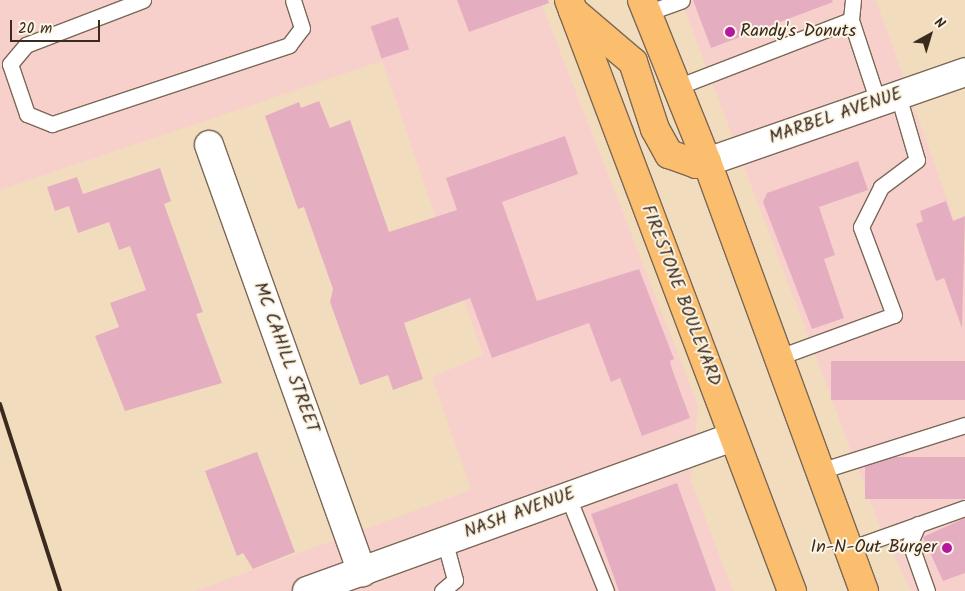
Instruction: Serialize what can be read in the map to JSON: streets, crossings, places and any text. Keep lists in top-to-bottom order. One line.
{"streets":{"main road":["FIRESTONE BOULEVARD"],"street":["MARBEL AVENUE","MC CAHILL STREET","NASH AVENUE"]},"crossings":[["FIRESTONE BOULEVARD","NASH AVENUE"],["MC CAHILL STREET","NASH AVENUE"]],"places":["Randy's Donuts","In-N-Out Burger"],"scale_bar":"20 m","north":"top right"}
